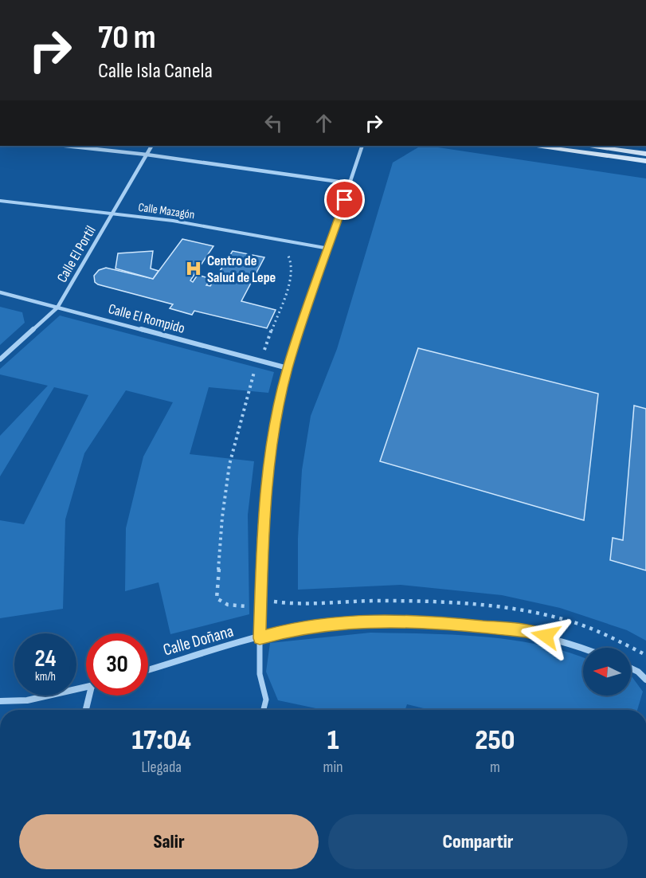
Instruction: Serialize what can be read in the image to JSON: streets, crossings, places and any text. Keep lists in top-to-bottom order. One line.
{"streets":{"street":["Calle Mazagón","Calle El Portil","Calle El Rompido","Calle Doñana"]},"crossings":[["Calle Mazagón","Calle El Portil"],["Calle El Portil","Calle El Rompido"]],"places":{"hospital":["Centro de Salud de Lepe"]},"north":"left","page":{"turn":["70 m","Calle Isla Canela"],"speed":"24 km/h","limit":"30","eta":["17:04","Llegada","1","min","250","m"],"buttons":["Salir","Compartir"]}}
